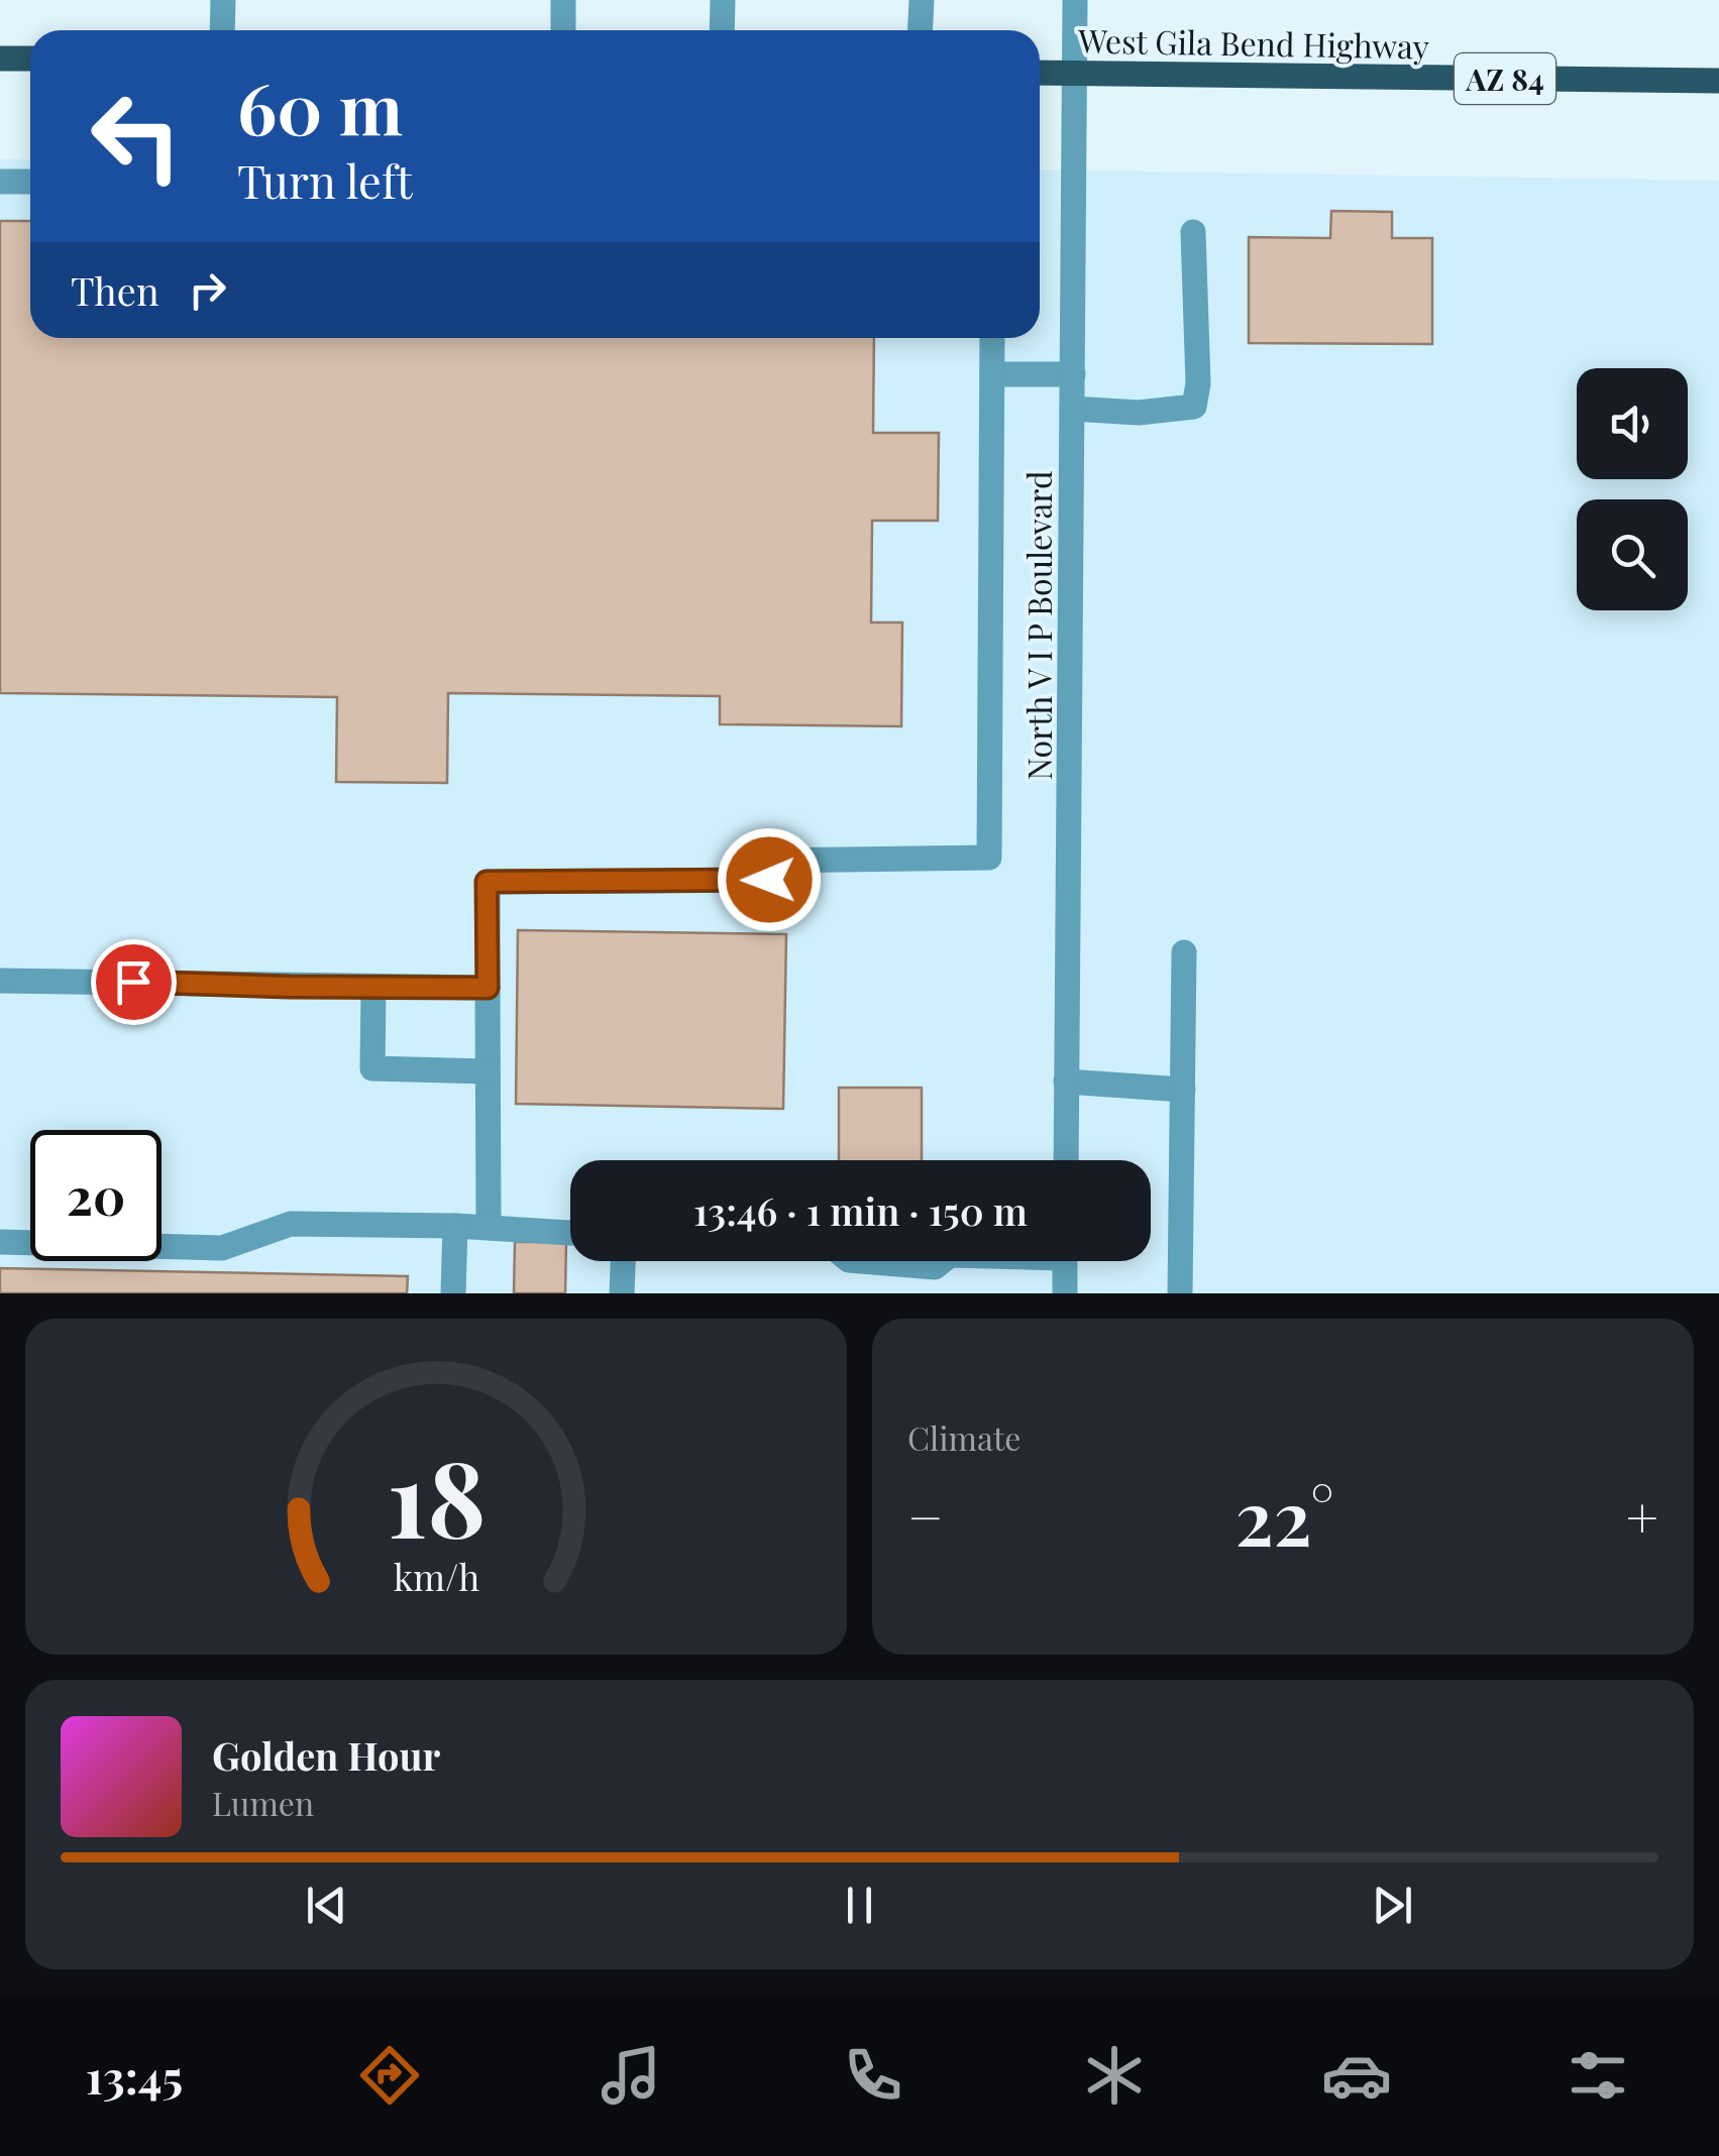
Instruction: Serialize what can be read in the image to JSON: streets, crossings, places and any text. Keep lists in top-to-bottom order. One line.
{"streets":{"main road":["West Gila Bend Highway","AZ 84"],"street":["North V I P Boulevard"]},"crossings":[["West Gila Bend Highway","North V I P Boulevard"]],"page":{"turn":["60 m","Turn left"],"then":"Then","limit":"20","trip":"13:46 · 1 min · 150 m","tile":"Climate","heat":["−","22°","+"],"song":["Golden Hour","Lumen"],"tabs":"13:45","gauge":["18","km/h"]}}
